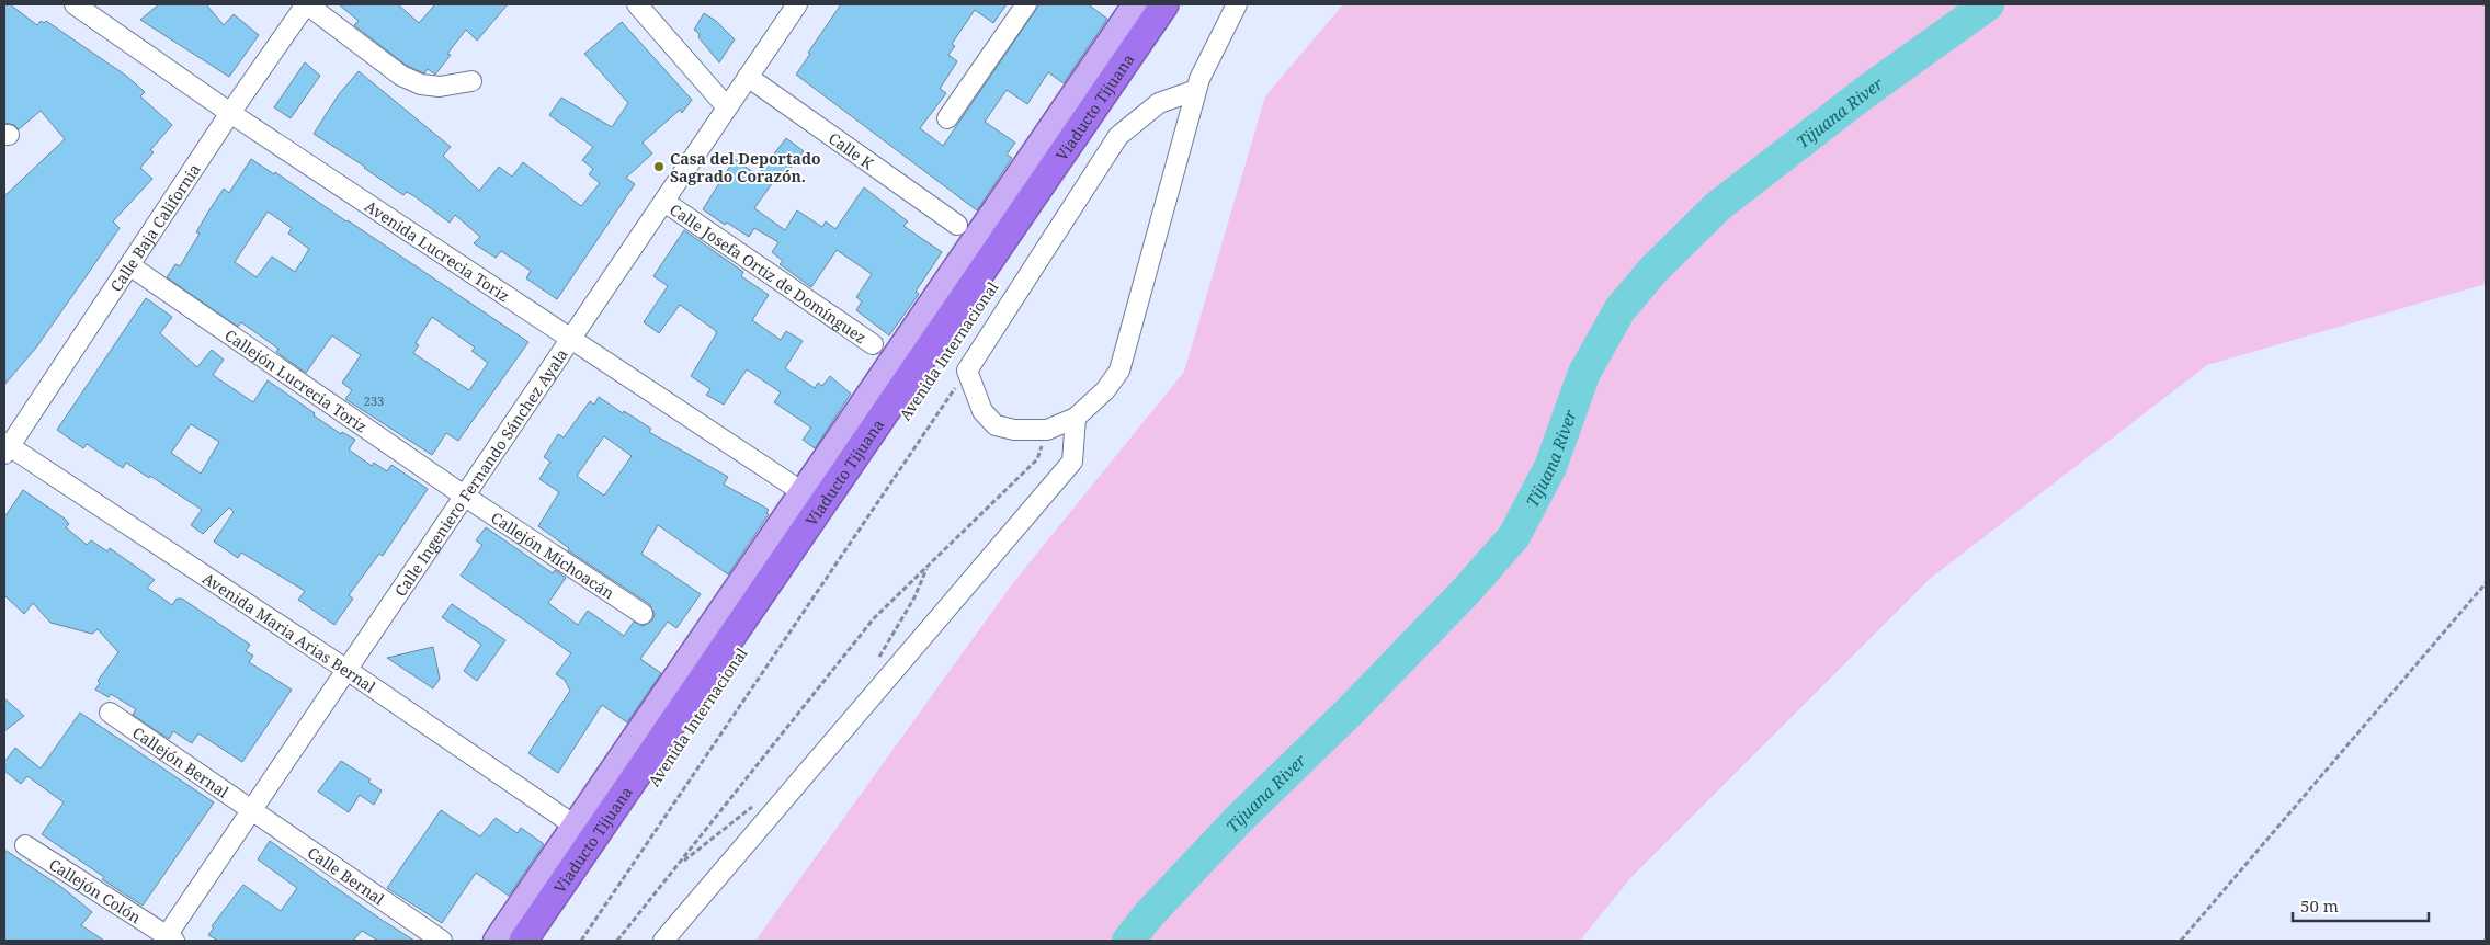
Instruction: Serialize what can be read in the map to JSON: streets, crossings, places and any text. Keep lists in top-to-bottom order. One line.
{"streets":{"highway":["Viaducto Tijuana","Avenida Internacional"],"street":["Calle K","Calle Baja California","Avenida Lucrecia Toriz","Calle Josefa Ortiz de Domínguez","Callejón Lucrecia Toriz","Calle Ingeniero Fernando Sánchez Ayala","Callejón Michoacán","Avenida Maria Arias Bernal","Callejón Bernal","Calle Bernal","Callejón Colón"]},"crossings":[["Calle K","Calle Ingeniero Fernando Sánchez Ayala"],["Calle Baja California","Avenida Lucrecia Toriz"],["Calle Baja California","Callejón Lucrecia Toriz"],["Calle Baja California","Avenida Maria Arias Bernal"],["Avenida Lucrecia Toriz","Calle Ingeniero Fernando Sánchez Ayala"],["Calle Josefa Ortiz de Domínguez","Calle Ingeniero Fernando Sánchez Ayala"],["Callejón Lucrecia Toriz","Calle Ingeniero Fernando Sánchez Ayala"],["Callejón Lucrecia Toriz","Callejón Michoacán"],["Calle Ingeniero Fernando Sánchez Ayala","Callejón Michoacán"],["Calle Ingeniero Fernando Sánchez Ayala","Avenida Maria Arias Bernal"],["Calle Ingeniero Fernando Sánchez Ayala","Callejón Bernal"],["Calle Ingeniero Fernando Sánchez Ayala","Calle Bernal"],["Calle Ingeniero Fernando Sánchez Ayala","Callejón Colón"],["Callejón Bernal","Calle Bernal"]],"water":["Tijuana River"],"places":["Casa del Deportado Sagrado Corazón."],"house_numbers":["233"],"scale_bar":"50 m"}
